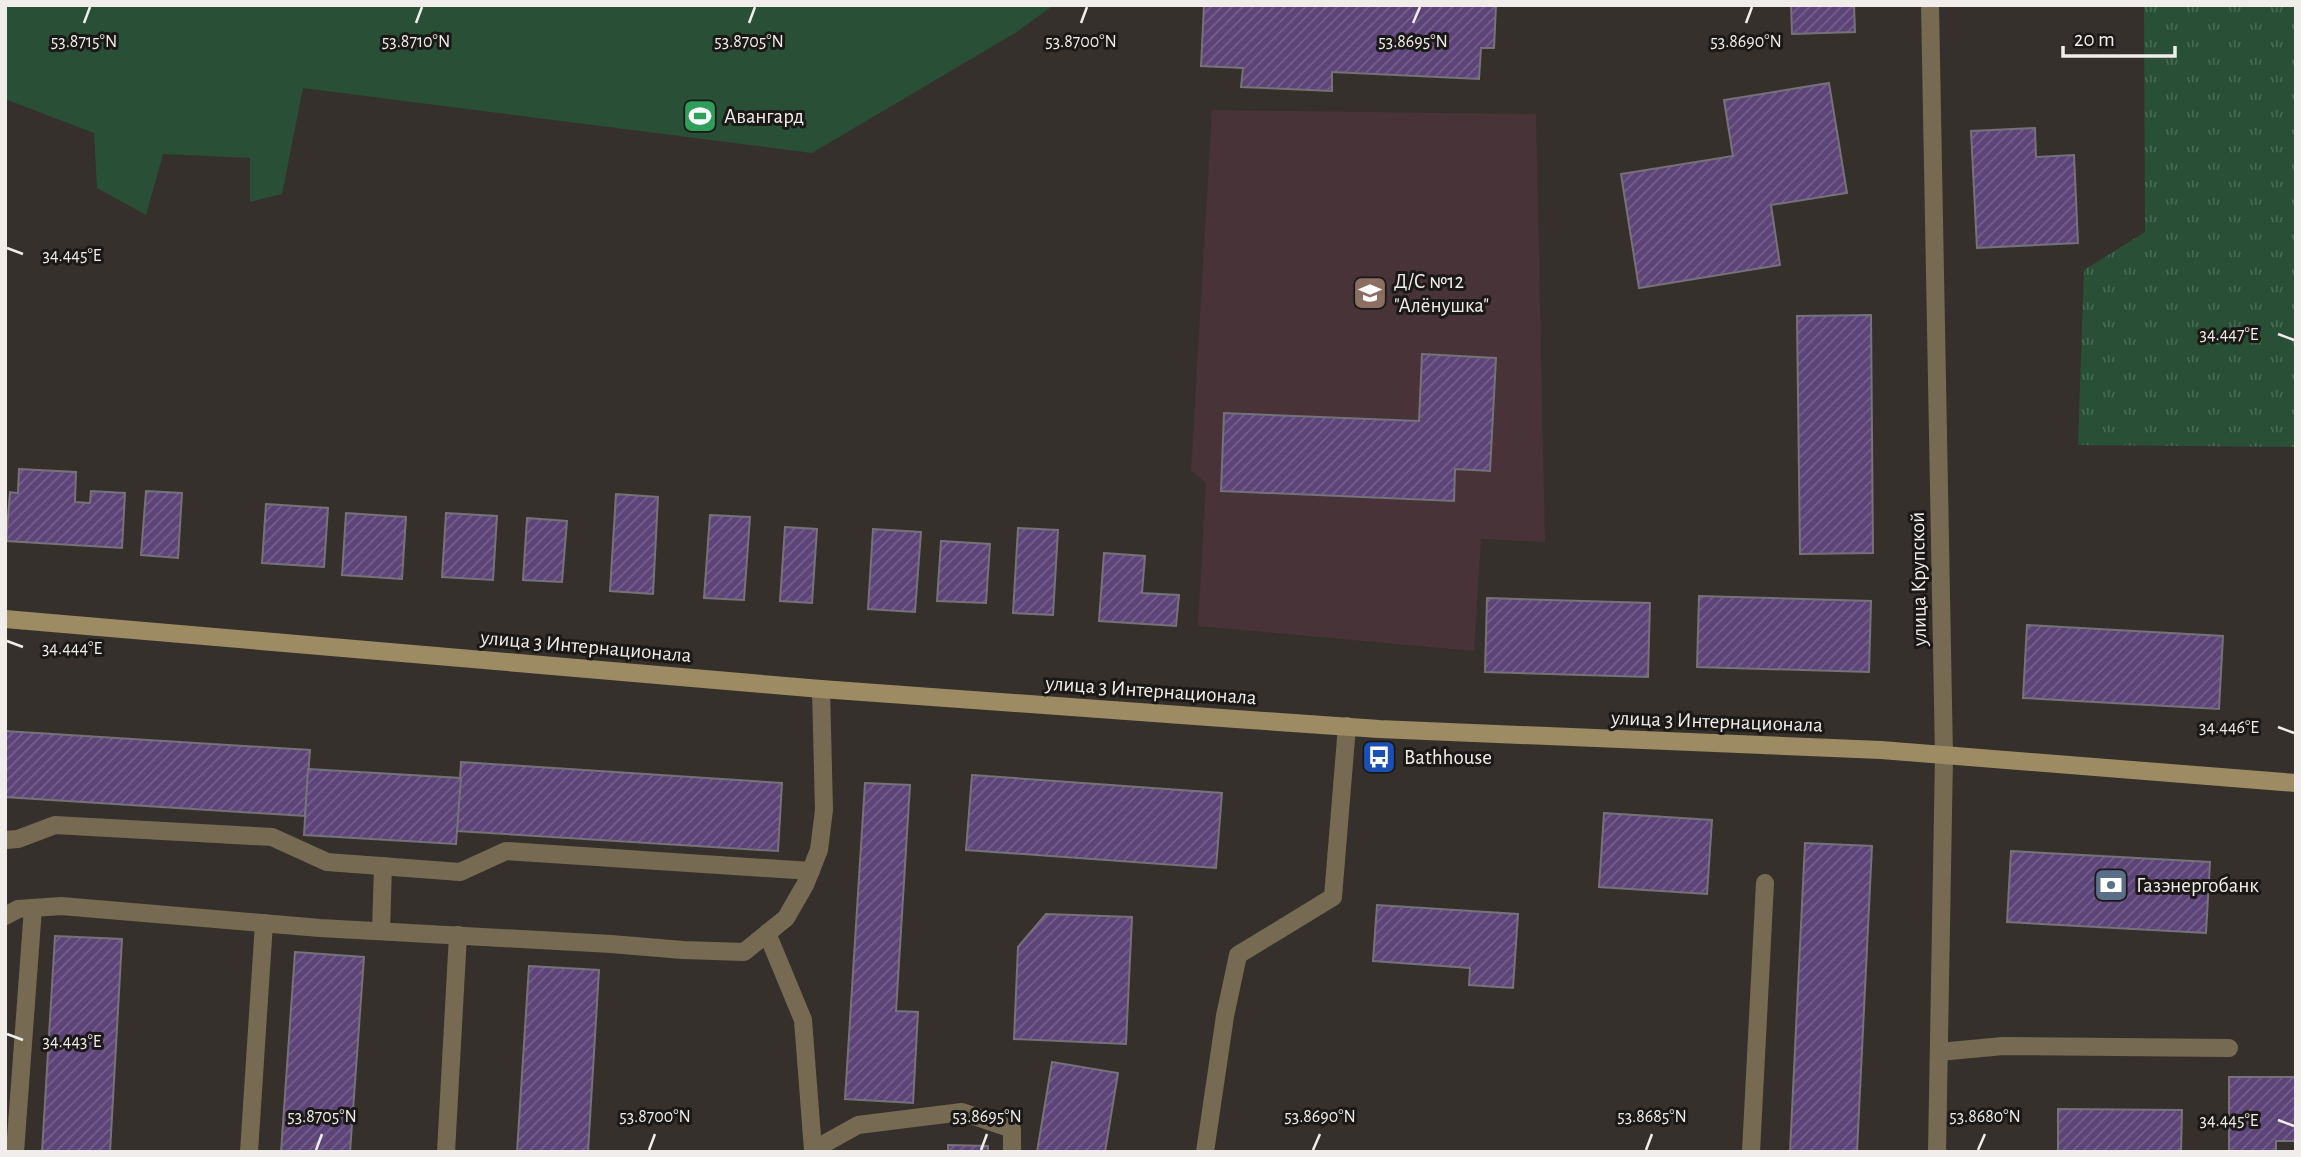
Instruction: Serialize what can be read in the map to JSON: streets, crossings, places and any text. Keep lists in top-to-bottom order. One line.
{"streets":{"street":["улица Крупской","улица 3 Интернационала"]},"crossings":[["улица Крупской","улица 3 Интернационала"]],"places":{"sports":["Авангард"],"school or university":["Д/С №12 \"Алёнушка\""],"bus stop":["Bathhouse"],"bank":["Газэнергобанк"]},"scale_bar":"20 m","coordinates":["53.8705°N","53.8700°N","53.8695°N","53.8690°N","53.8715°N","53.8710°N","34.445°E","34.447°E","34.444°E","34.446°E","34.443°E","53.8685°N","53.8680°N"]}
